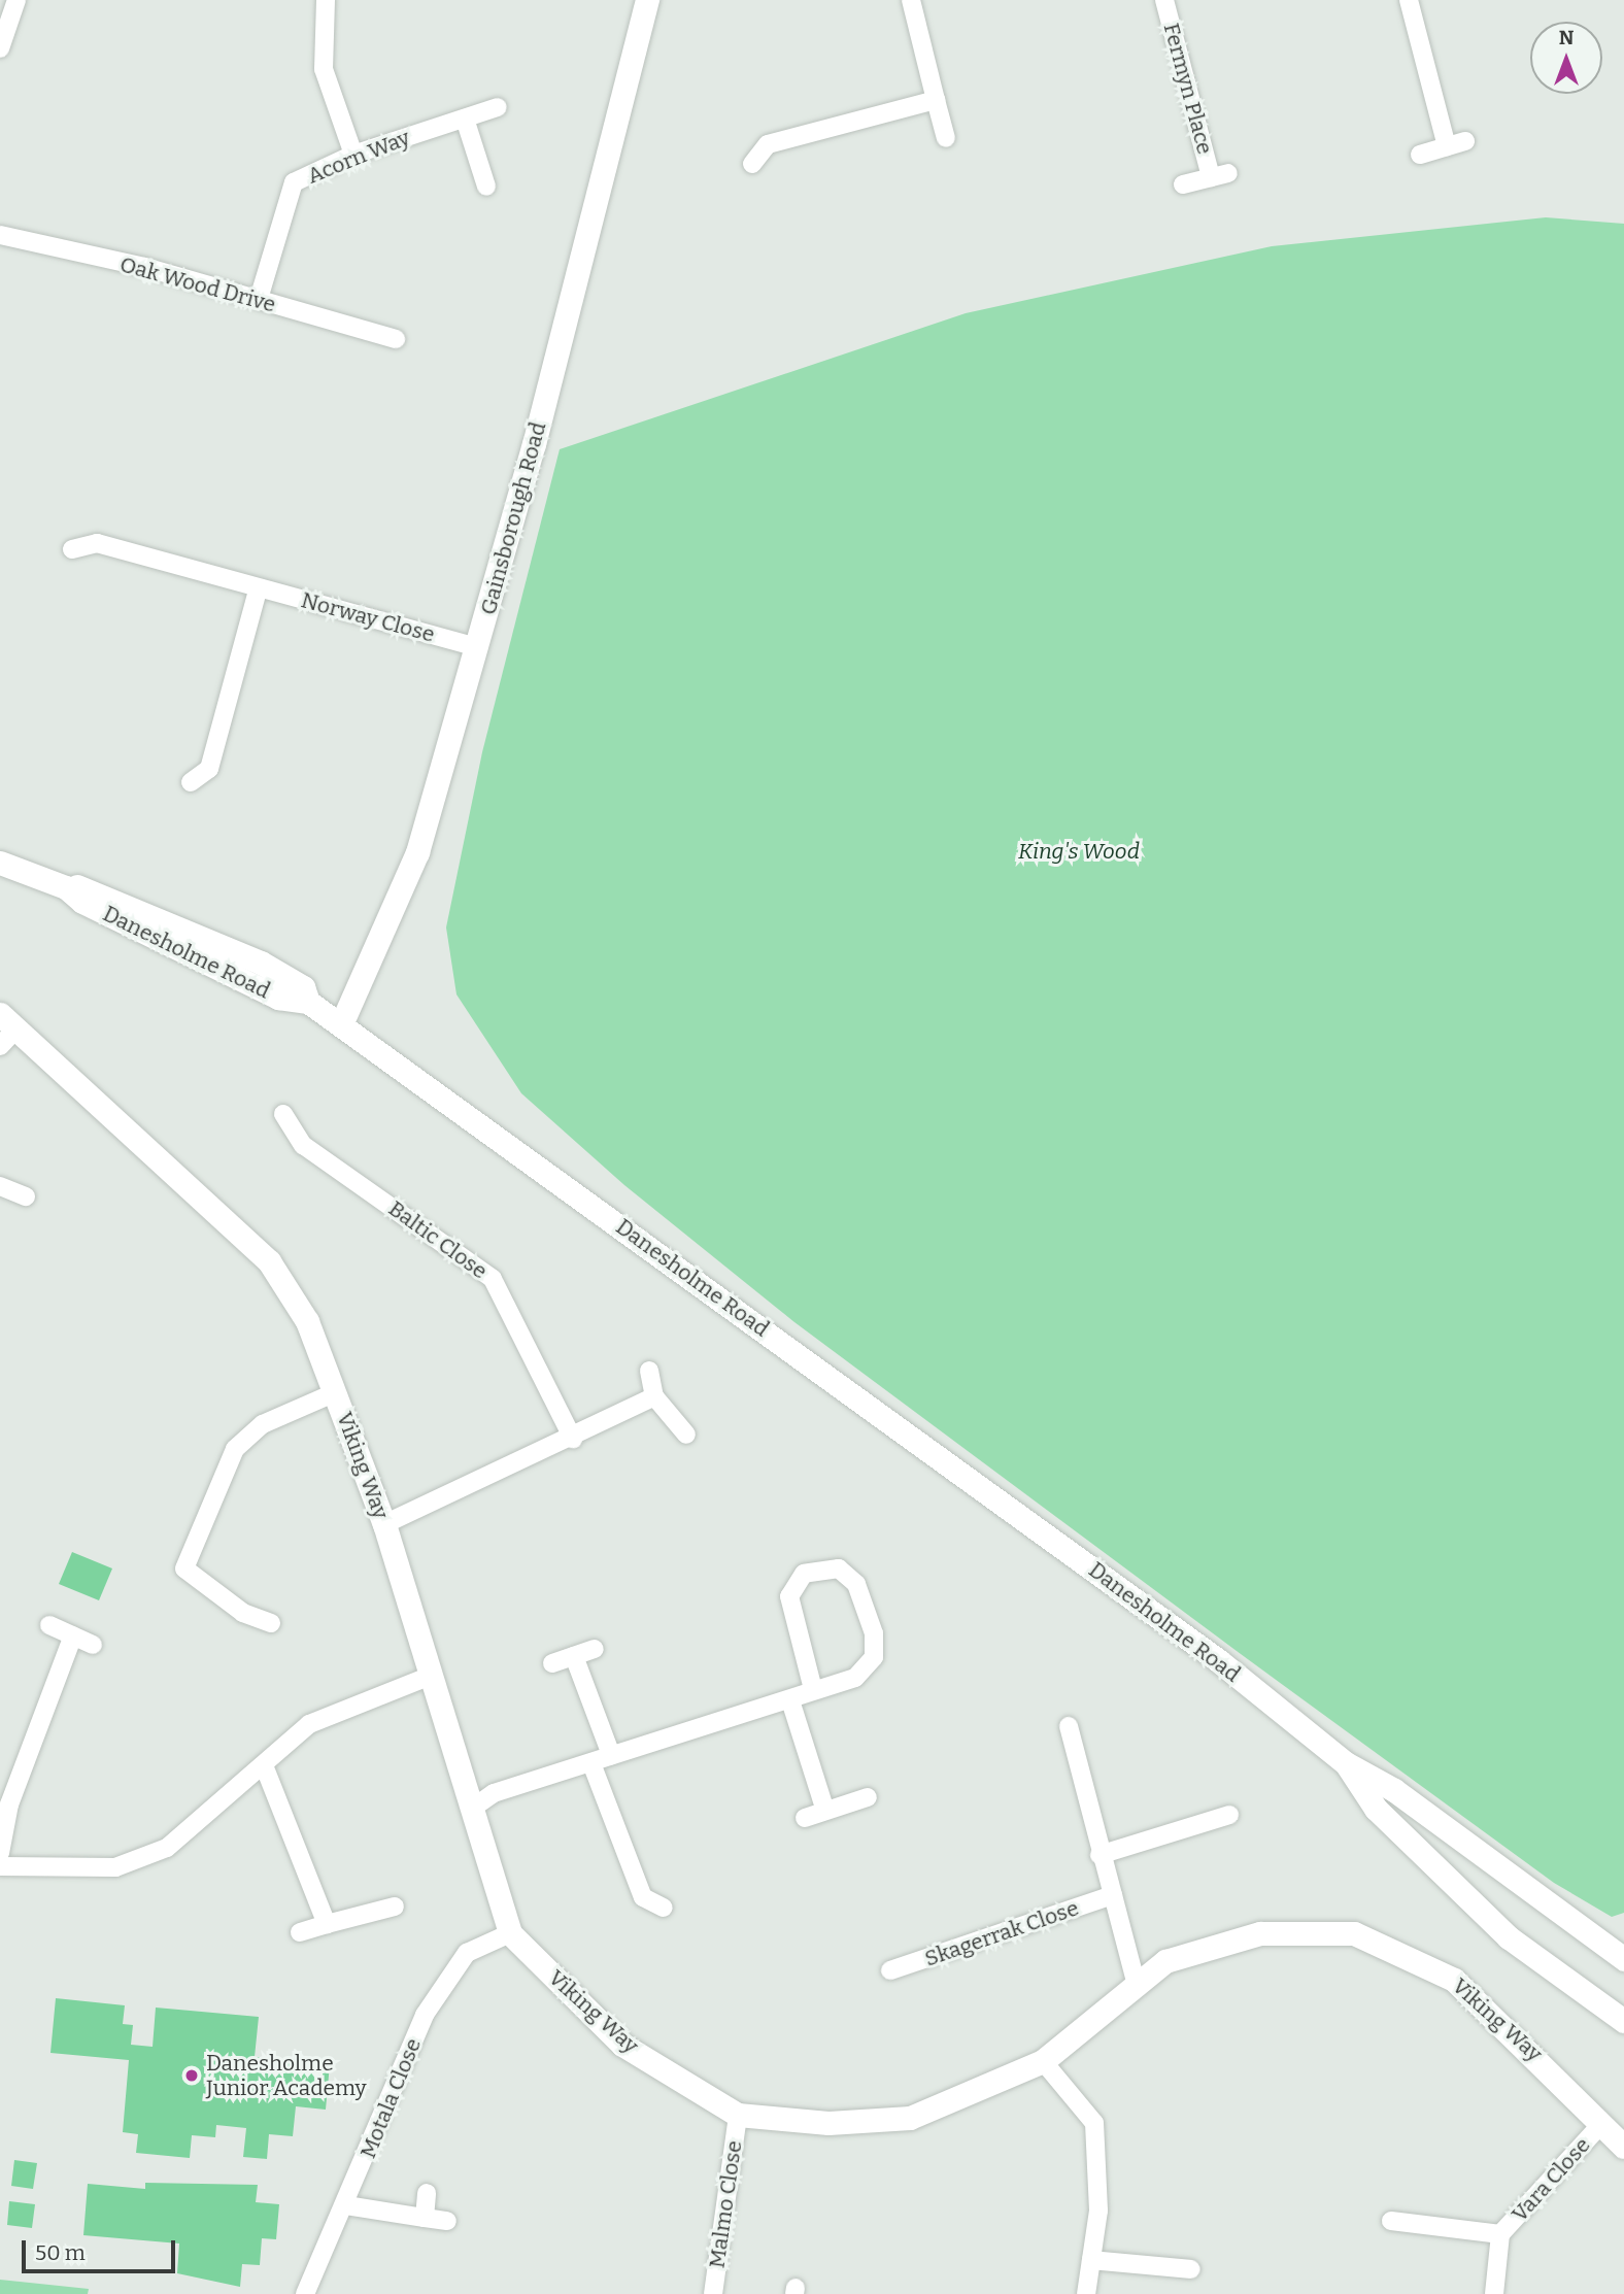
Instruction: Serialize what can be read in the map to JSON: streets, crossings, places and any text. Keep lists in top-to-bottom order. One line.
{"streets":{"street":["Fermyn Place","Acorn Way","Oak Wood Drive","Gainsborough Road","Norway Close","Danesholme Road","Baltic Close","Viking Way","Skagerrak Close","Motala Close","Vara Close","Malmo Close"]},"crossings":[["Acorn Way","Oak Wood Drive"],["Gainsborough Road","Norway Close"],["Gainsborough Road","Danesholme Road"],["Viking Way","Motala Close"],["Viking Way","Vara Close"],["Viking Way","Malmo Close"]],"parks":["King's Wood"],"places":["Danesholme Junior Academy"],"scale_bar":"50 m","north":"top"}
